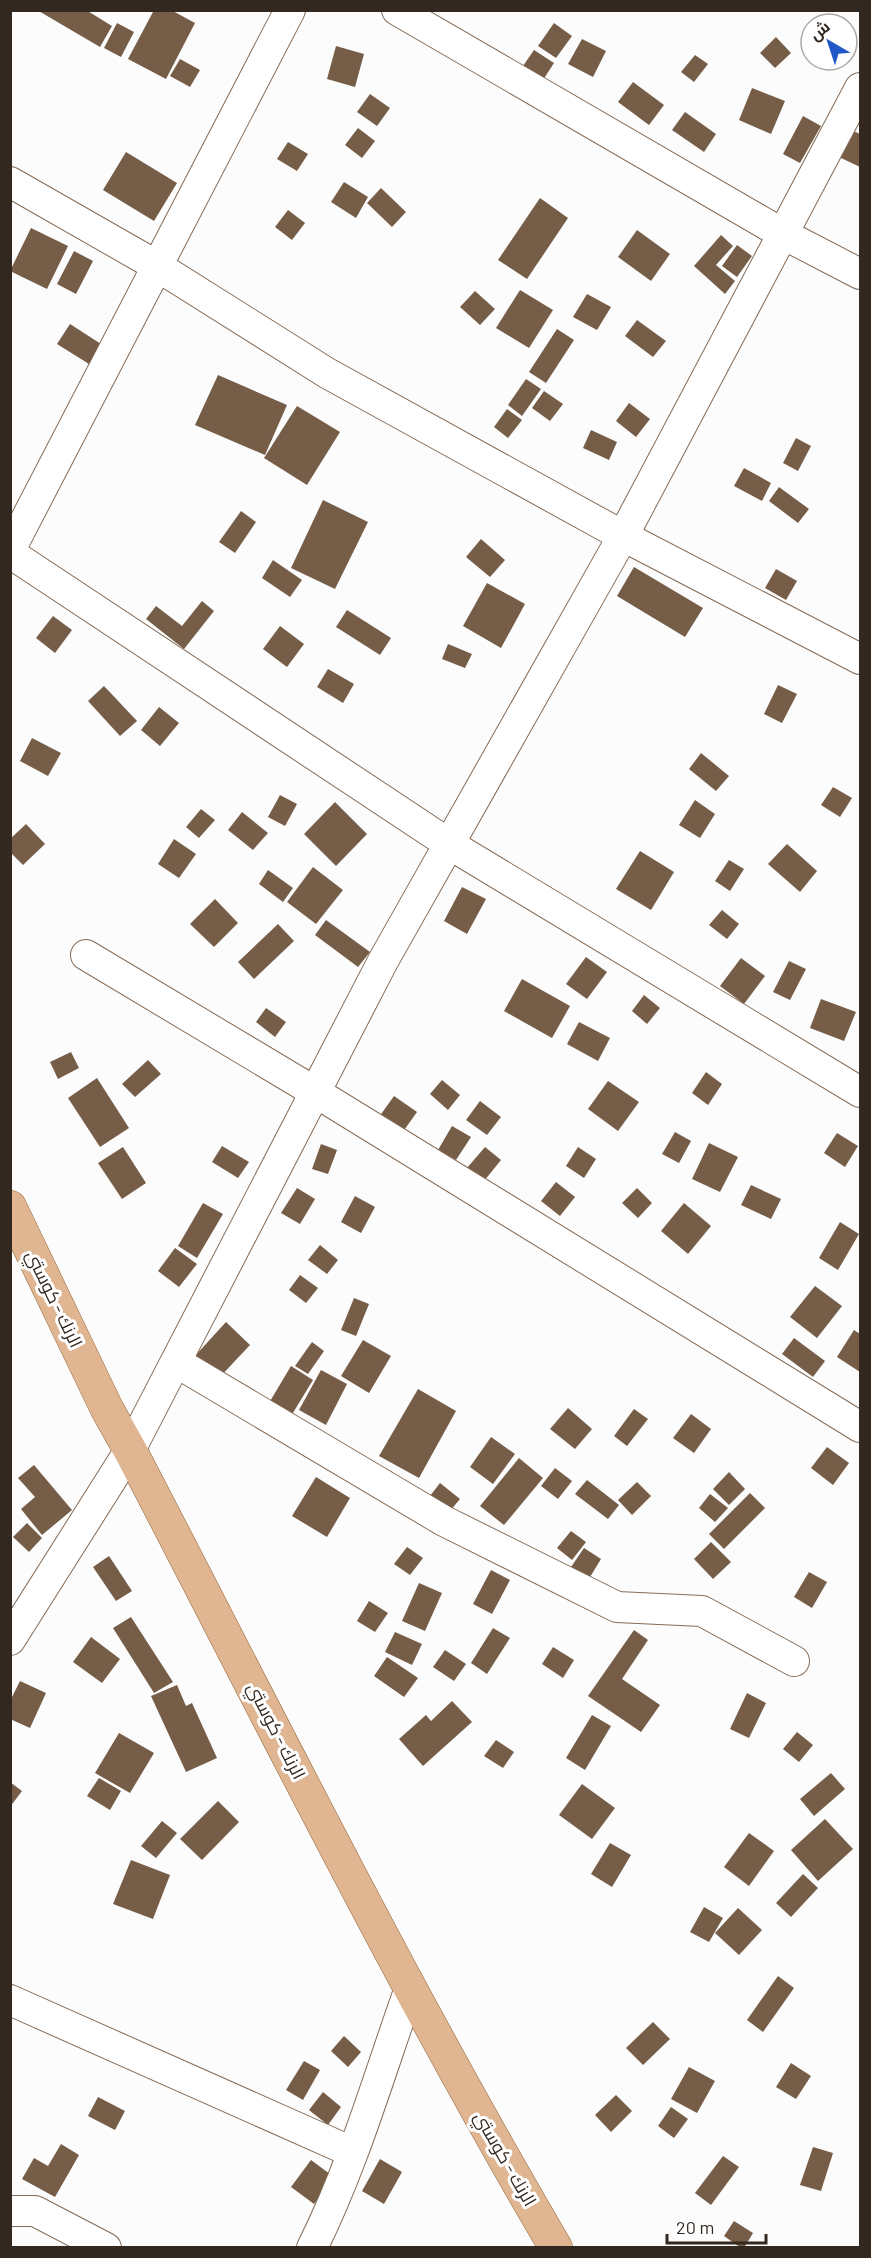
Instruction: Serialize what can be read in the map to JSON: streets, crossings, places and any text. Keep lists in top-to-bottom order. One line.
{"streets":{"main road":["الرنك - كوستي"]},"scale_bar":"20 m","north":"top left"}
